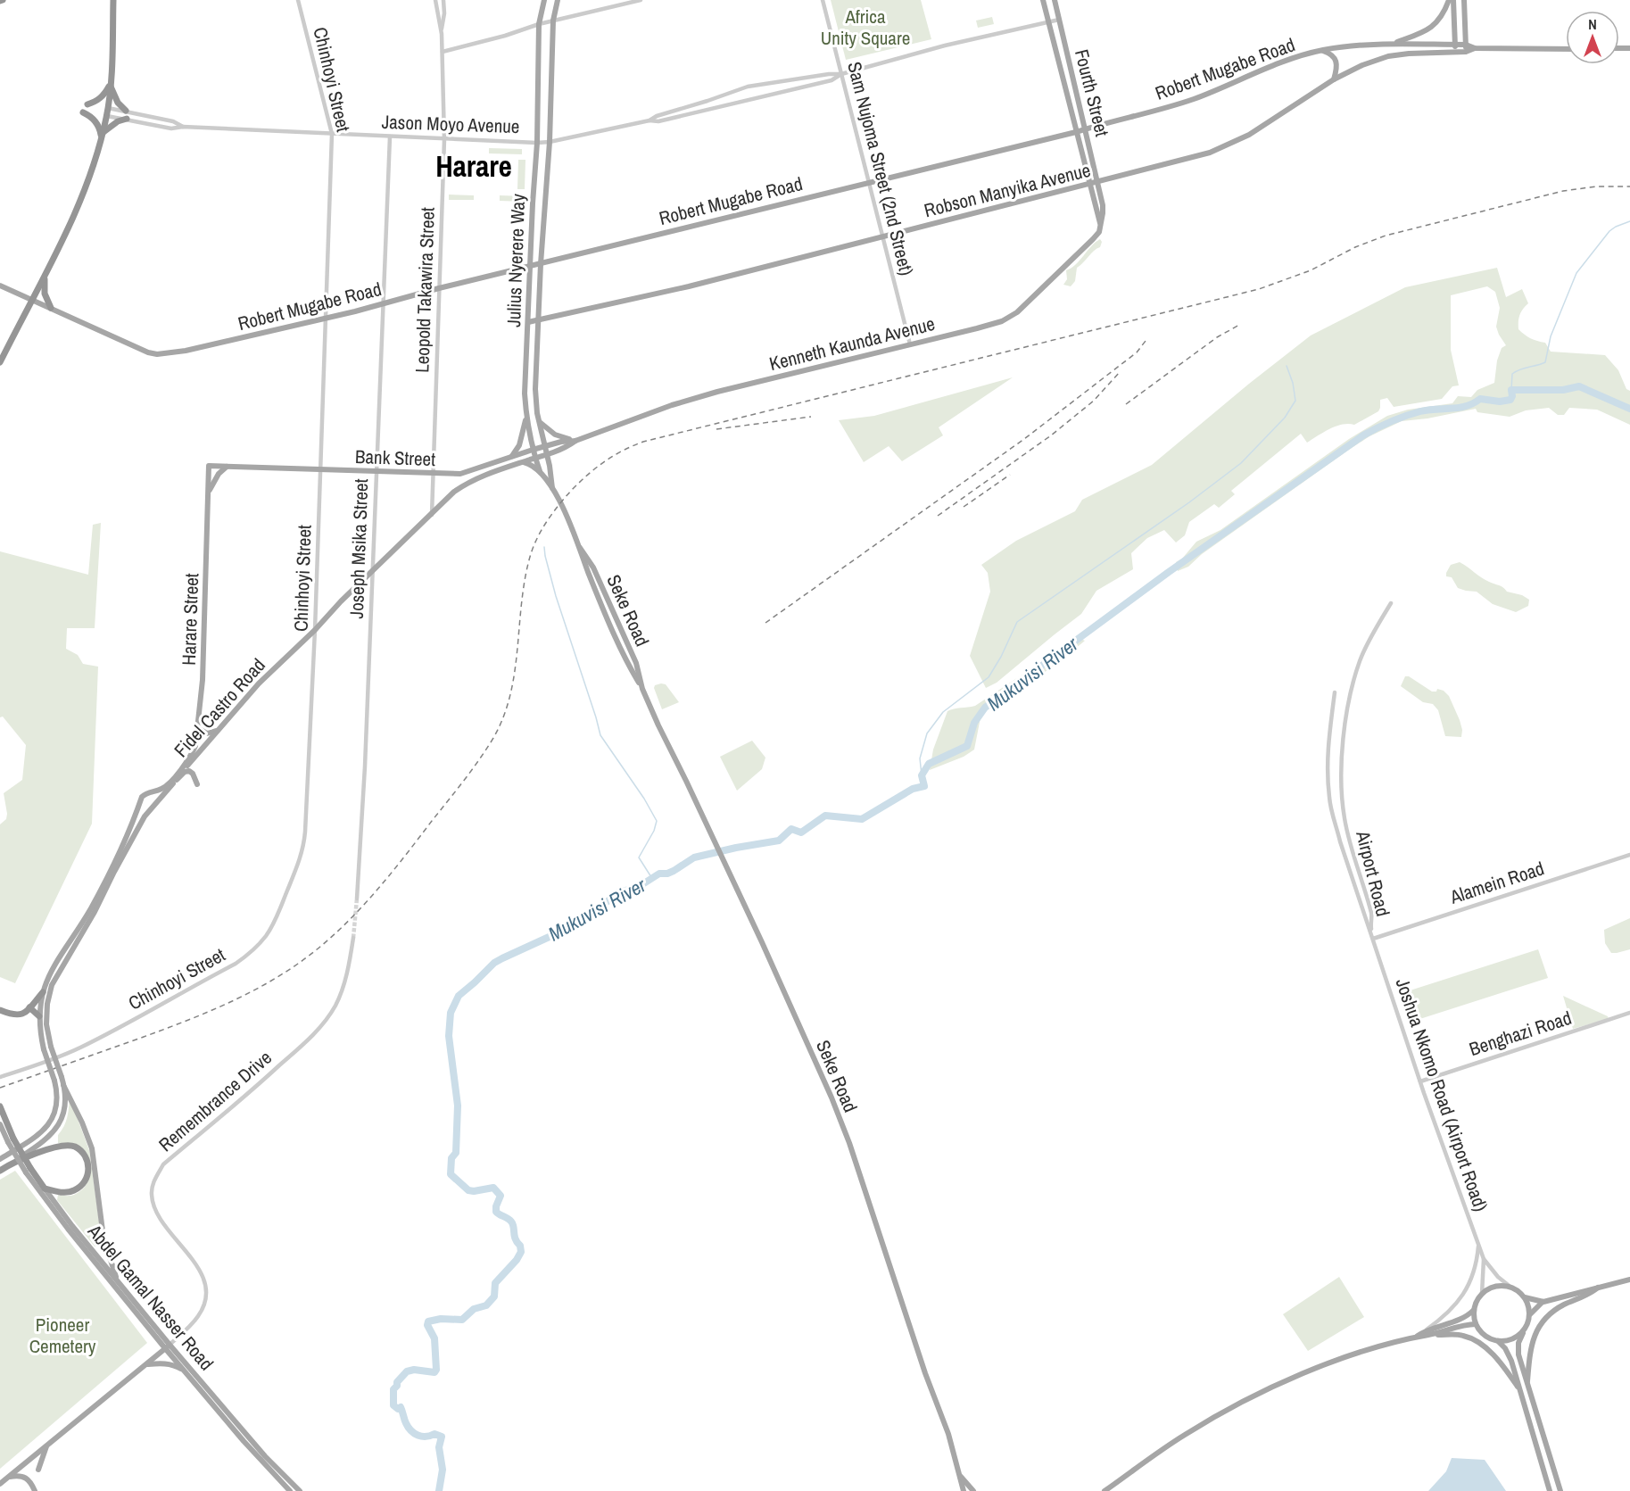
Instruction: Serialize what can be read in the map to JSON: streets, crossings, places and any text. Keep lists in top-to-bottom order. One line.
{"streets":{"highway":["Abdel Gamal Nasser Road"],"main road":["Robert Mugabe Road","Fourth Street","Robson Manyika Avenue","Julius Nyerere Way","Kenneth Kaunda Avenue","Bank Street","Seke Road","Harare Street","Fidel Castro Road","Remembrance Drive"],"street":["Chinhoyi Street","Jason Moyo Avenue","Sam Nujoma Street (2nd Street)","Leopold Takawira Street","Joseph Msika Street","Airport Road","Alamein Road","Benghazi Road","Joshua Nkomo Road (Airport Road)"]},"crossings":[["Robert Mugabe Road","Chinhoyi Street"],["Robert Mugabe Road","Fourth Street"],["Robert Mugabe Road","Sam Nujoma Street (2nd Street)"],["Robert Mugabe Road","Robson Manyika Avenue"],["Robert Mugabe Road","Julius Nyerere Way"],["Robert Mugabe Road","Leopold Takawira Street"],["Robert Mugabe Road","Joseph Msika Street"],["Chinhoyi Street","Jason Moyo Avenue"],["Chinhoyi Street","Bank Street"],["Chinhoyi Street","Fidel Castro Road"],["Fourth Street","Jason Moyo Avenue"],["Fourth Street","Robson Manyika Avenue"],["Fourth Street","Kenneth Kaunda Avenue"],["Jason Moyo Avenue","Sam Nujoma Street (2nd Street)"],["Jason Moyo Avenue","Julius Nyerere Way"],["Jason Moyo Avenue","Leopold Takawira Street"],["Jason Moyo Avenue","Joseph Msika Street"],["Sam Nujoma Street (2nd Street)","Robson Manyika Avenue"],["Sam Nujoma Street (2nd Street)","Kenneth Kaunda Avenue"],["Robson Manyika Avenue","Julius Nyerere Way"],["Julius Nyerere Way","Bank Street"],["Julius Nyerere Way","Seke Road"],["Julius Nyerere Way","Fidel Castro Road"],["Leopold Takawira Street","Bank Street"],["Leopold Takawira Street","Fidel Castro Road"],["Kenneth Kaunda Avenue","Bank Street"],["Kenneth Kaunda Avenue","Fidel Castro Road"],["Bank Street","Joseph Msika Street"],["Bank Street","Harare Street"],["Bank Street","Fidel Castro Road"],["Joseph Msika Street","Fidel Castro Road"],["Harare Street","Fidel Castro Road"],["Airport Road","Alamein Road"],["Airport Road","Joshua Nkomo Road (Airport Road)"],["Alamein Road","Joshua Nkomo Road (Airport Road)"],["Benghazi Road","Joshua Nkomo Road (Airport Road)"],["Remembrance Drive","Abdel Gamal Nasser Road"]],"districts":["Harare"],"water":["Mukuvisi River"],"parks":["Africa Unity Square","Pioneer Cemetery"],"north":"top"}
